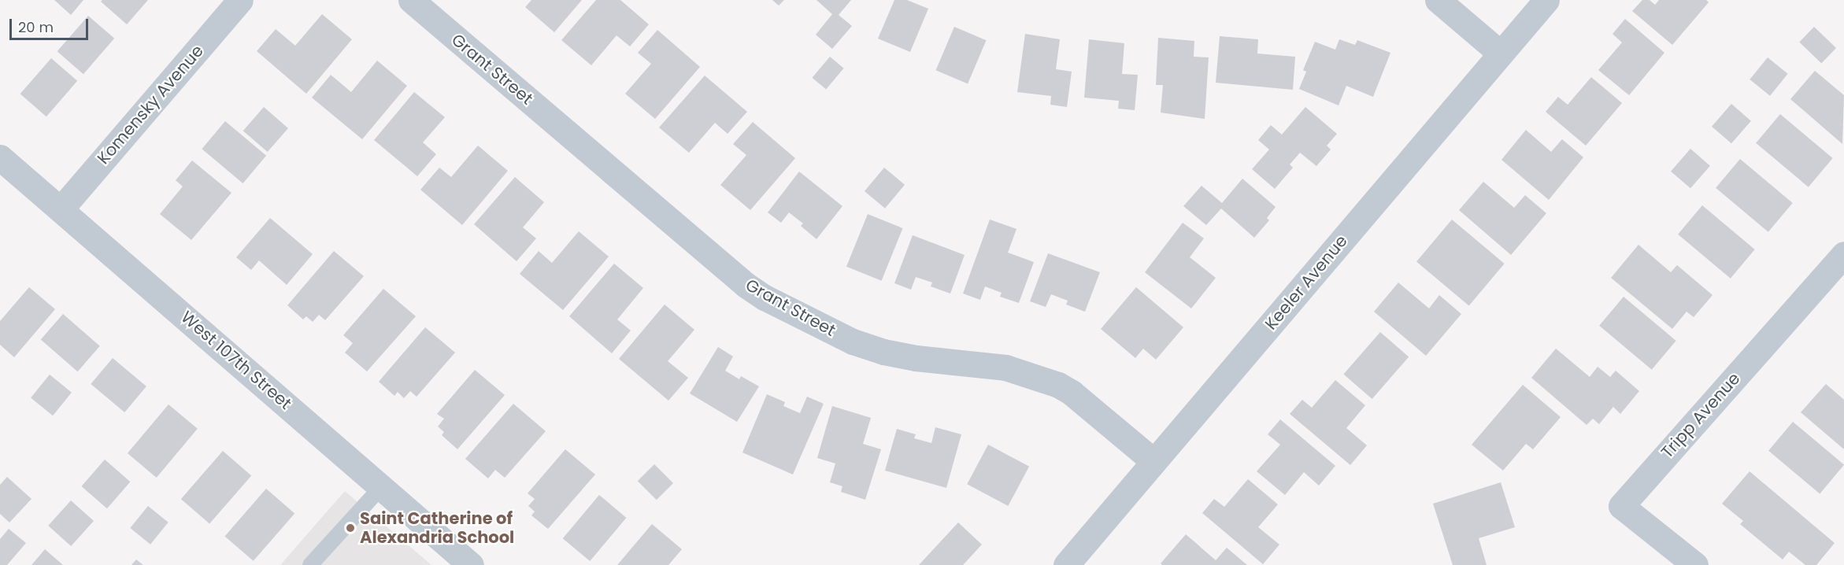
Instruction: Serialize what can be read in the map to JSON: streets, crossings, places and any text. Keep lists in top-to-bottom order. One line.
{"streets":{"street":["Grant Street","Komensky Avenue","Keeler Avenue","West 107th Street","Tripp Avenue"]},"crossings":[["Grant Street","Keeler Avenue"],["Komensky Avenue","West 107th Street"]],"places":["Saint Catherine of Alexandria School"],"scale_bar":"20 m"}
